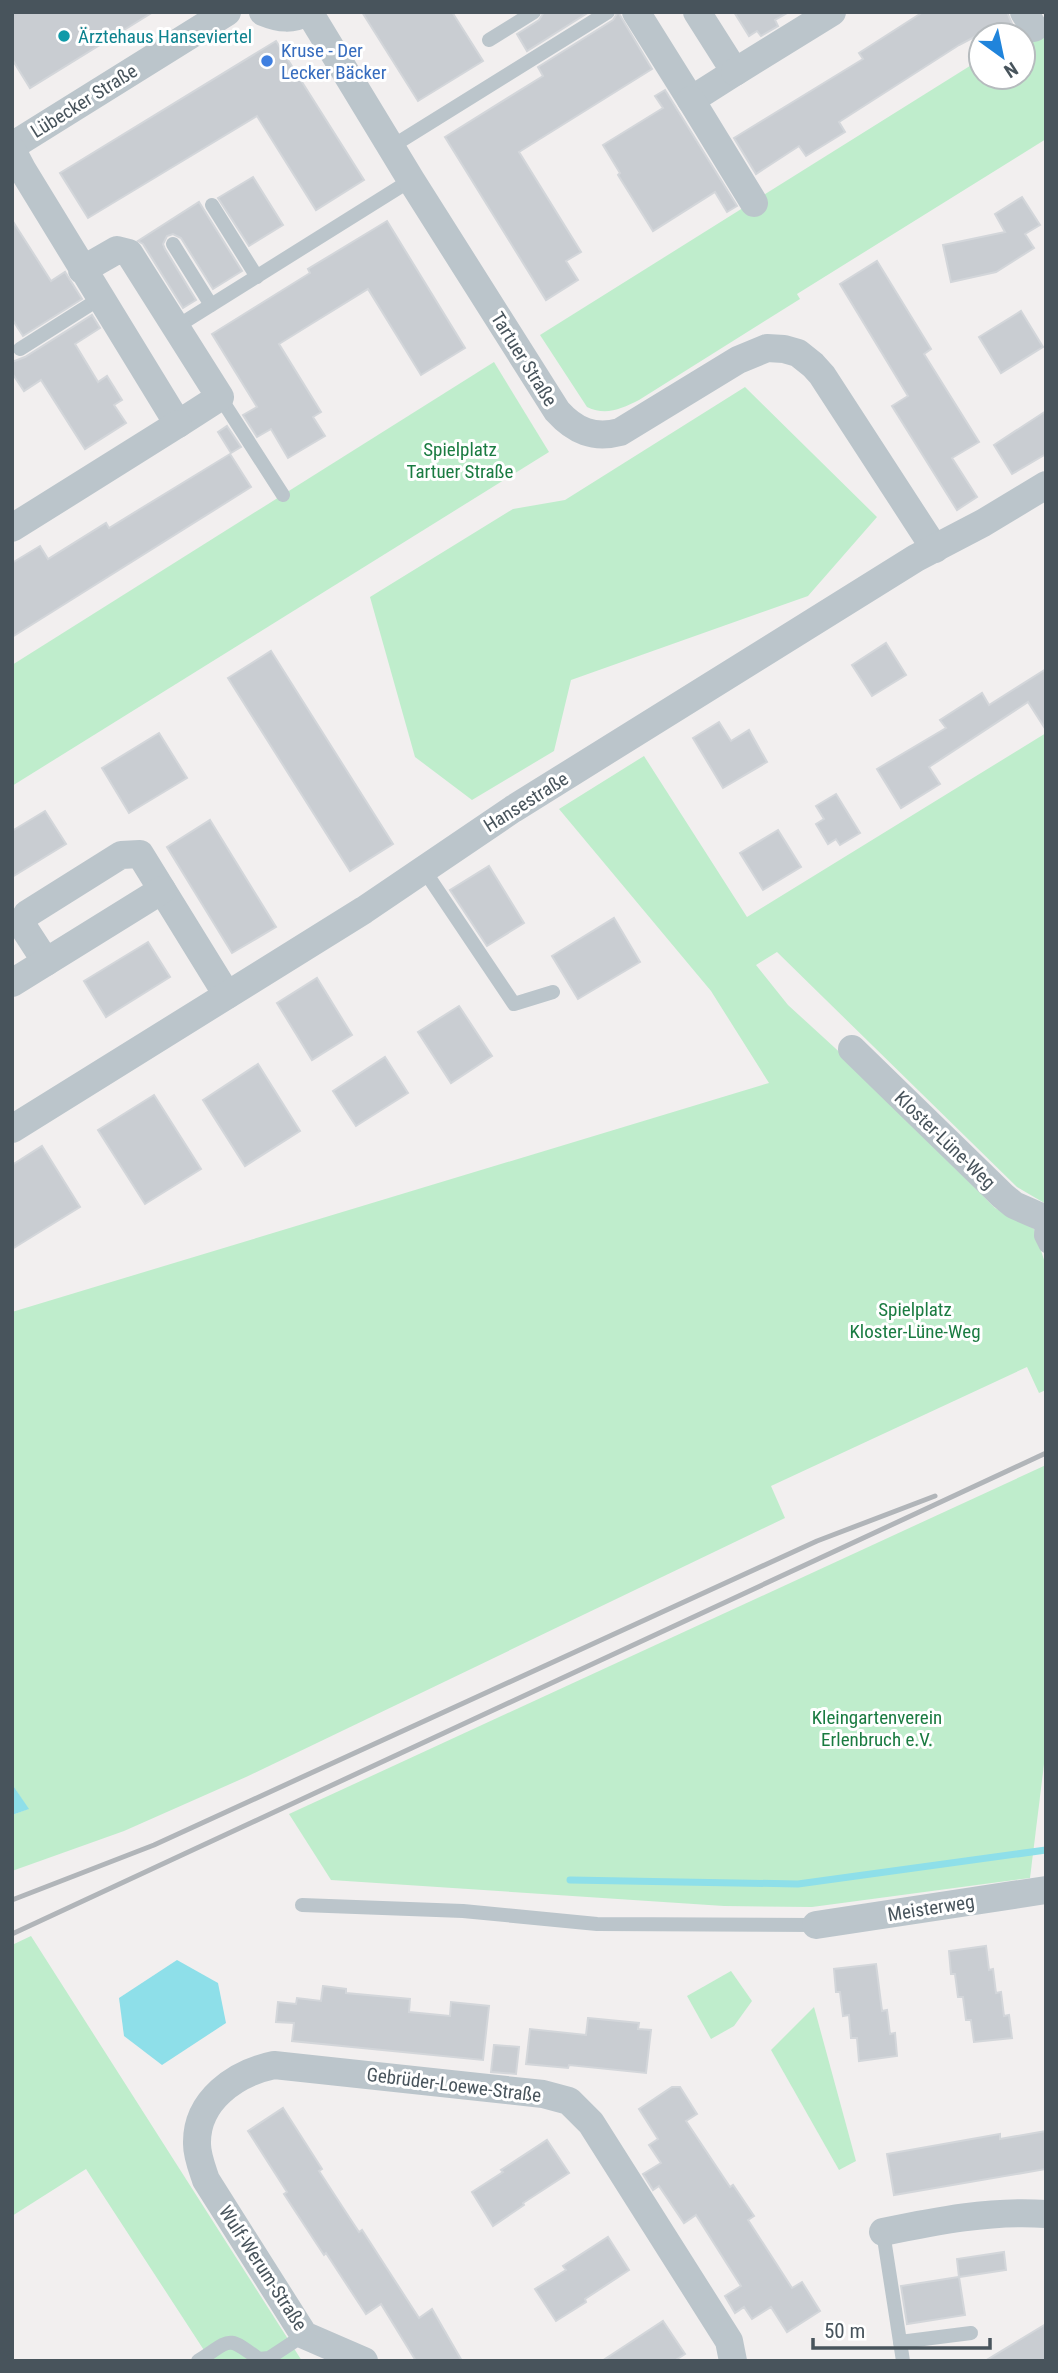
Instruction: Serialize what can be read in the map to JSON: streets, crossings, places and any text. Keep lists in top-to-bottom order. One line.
{"streets":{"street":["Lübecker Straße","Tartuer Straße","Hansestraße","Kloster-Lüne-Weg","Meisterweg","Gebrüder-Loewe-Straße","Wulf-Werum-Straße"]},"crossings":[["Tartuer Straße","Hansestraße"],["Gebrüder-Loewe-Straße","Wulf-Werum-Straße"]],"parks":["Spielplatz Tartuer Straße","Spielplatz Kloster-Lüne-Weg","Kleingartenverein Erlenbruch e.V."],"places":["Ärztehaus Hanseviertel","Kruse - Der Lecker Bäcker"],"scale_bar":"50 m","north":"bottom right"}
